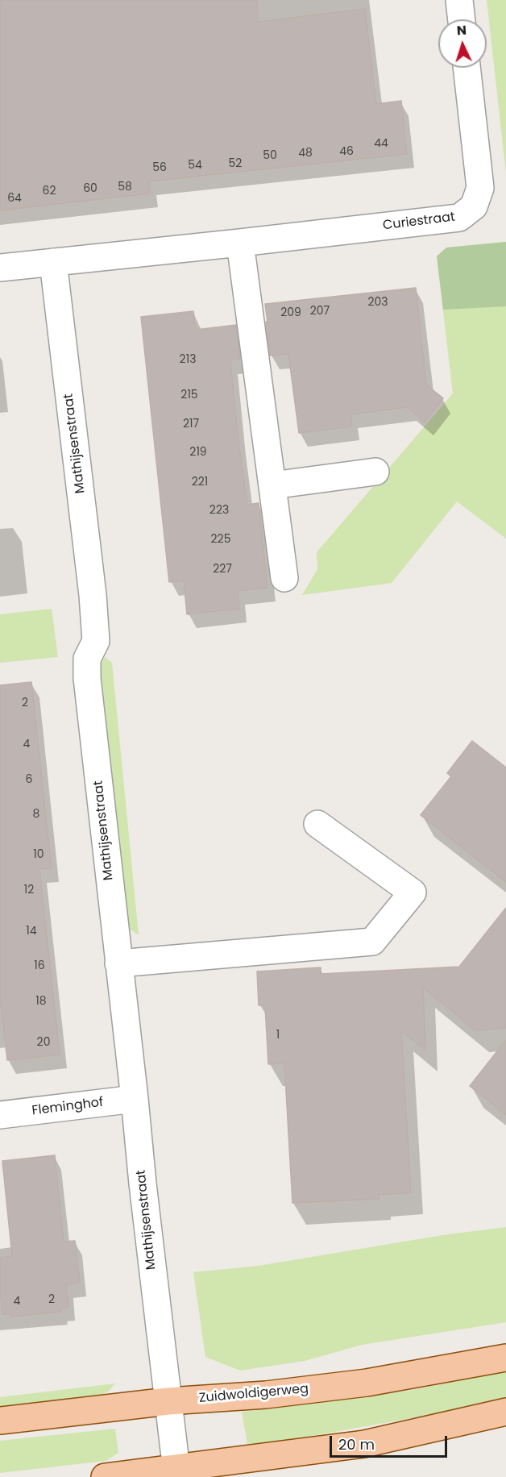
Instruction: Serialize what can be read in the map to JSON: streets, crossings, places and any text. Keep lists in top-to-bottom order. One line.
{"streets":{"main road":["Zuidwoldigerweg"],"street":["Curiestraat","Mathijsenstraat","Fleminghof"]},"crossings":[["Curiestraat","Mathijsenstraat"],["Mathijsenstraat","Fleminghof"],["Mathijsenstraat","Zuidwoldigerweg"]],"house_numbers":["44","46","48","50","52","54","56","58","60","62","64","203","207","209","213","215","217","219","221","223","225","227","2","4","6","8","10","12","14","16","18","1","20","2","4"],"scale_bar":"20 m","north":"top"}
